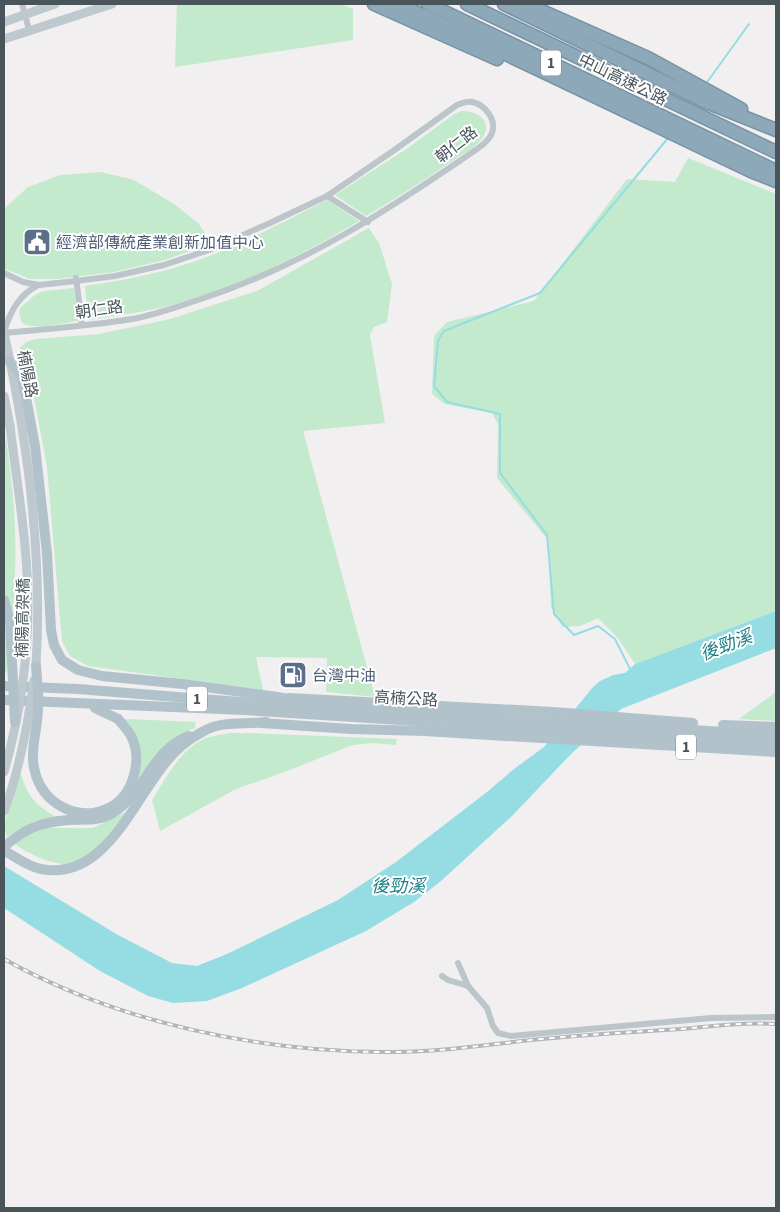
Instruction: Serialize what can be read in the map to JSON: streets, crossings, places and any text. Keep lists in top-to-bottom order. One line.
{"streets":{"highway":["1","中山高速公路"],"main road":["高楠公路"],"street":["朝仁路","楠陽路","楠陽高架橋"]},"crossings":[["朝仁路","楠陽路"],["楠陽路","楠陽高架橋"]],"water":["後勁溪"],"places":{"public building":["經濟部傳統產業創新加值中心"],"fuel station":["台灣中油"]}}
